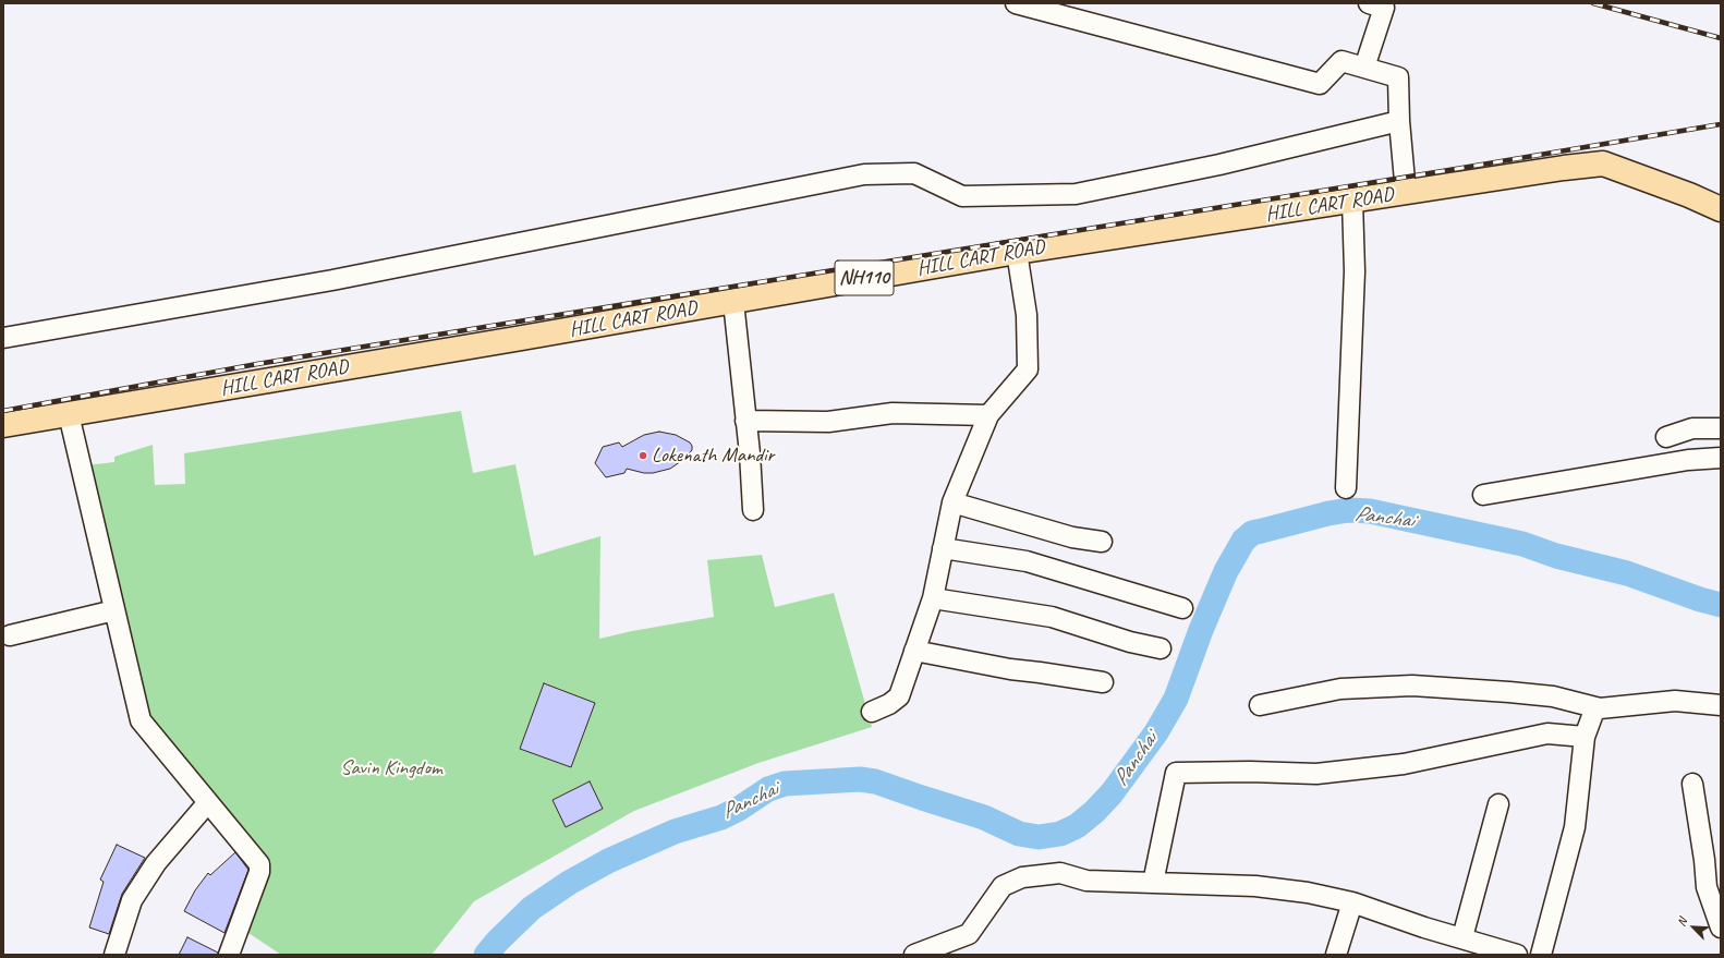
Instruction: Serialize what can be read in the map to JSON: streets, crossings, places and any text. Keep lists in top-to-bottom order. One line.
{"streets":{"highway":["HILL CART ROAD","NH110"]},"water":["Panchai"],"parks":["Savin Kingdom"],"places":["Lokenath Mandir"],"north":"top left"}
